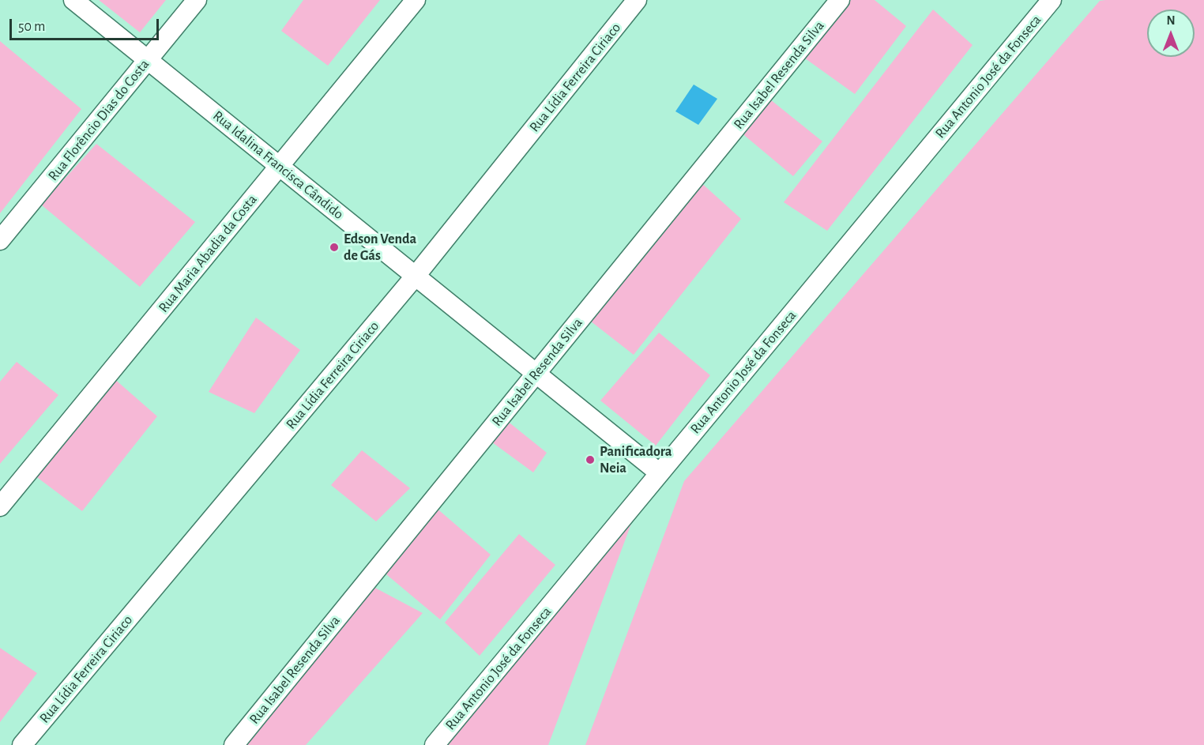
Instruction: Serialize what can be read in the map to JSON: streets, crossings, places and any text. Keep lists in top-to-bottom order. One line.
{"streets":{"street":["Rua Isabel Resenda Silva","Rua Antonio José da Fonseca","Rua Lídia Ferreira Ciriaco","Rua Florêncio Dias do Costa","Rua Idalina Francisca Cândido","Rua Maria Abadia da Costa"]},"crossings":[["Rua Isabel Resenda Silva","Rua Idalina Francisca Cândido"],["Rua Antonio José da Fonseca","Rua Idalina Francisca Cândido"],["Rua Lídia Ferreira Ciriaco","Rua Idalina Francisca Cândido"],["Rua Florêncio Dias do Costa","Rua Idalina Francisca Cândido"],["Rua Idalina Francisca Cândido","Rua Maria Abadia da Costa"]],"places":["Edson Venda de Gás","Panificadora Neia"],"scale_bar":"50 m","north":"top"}
